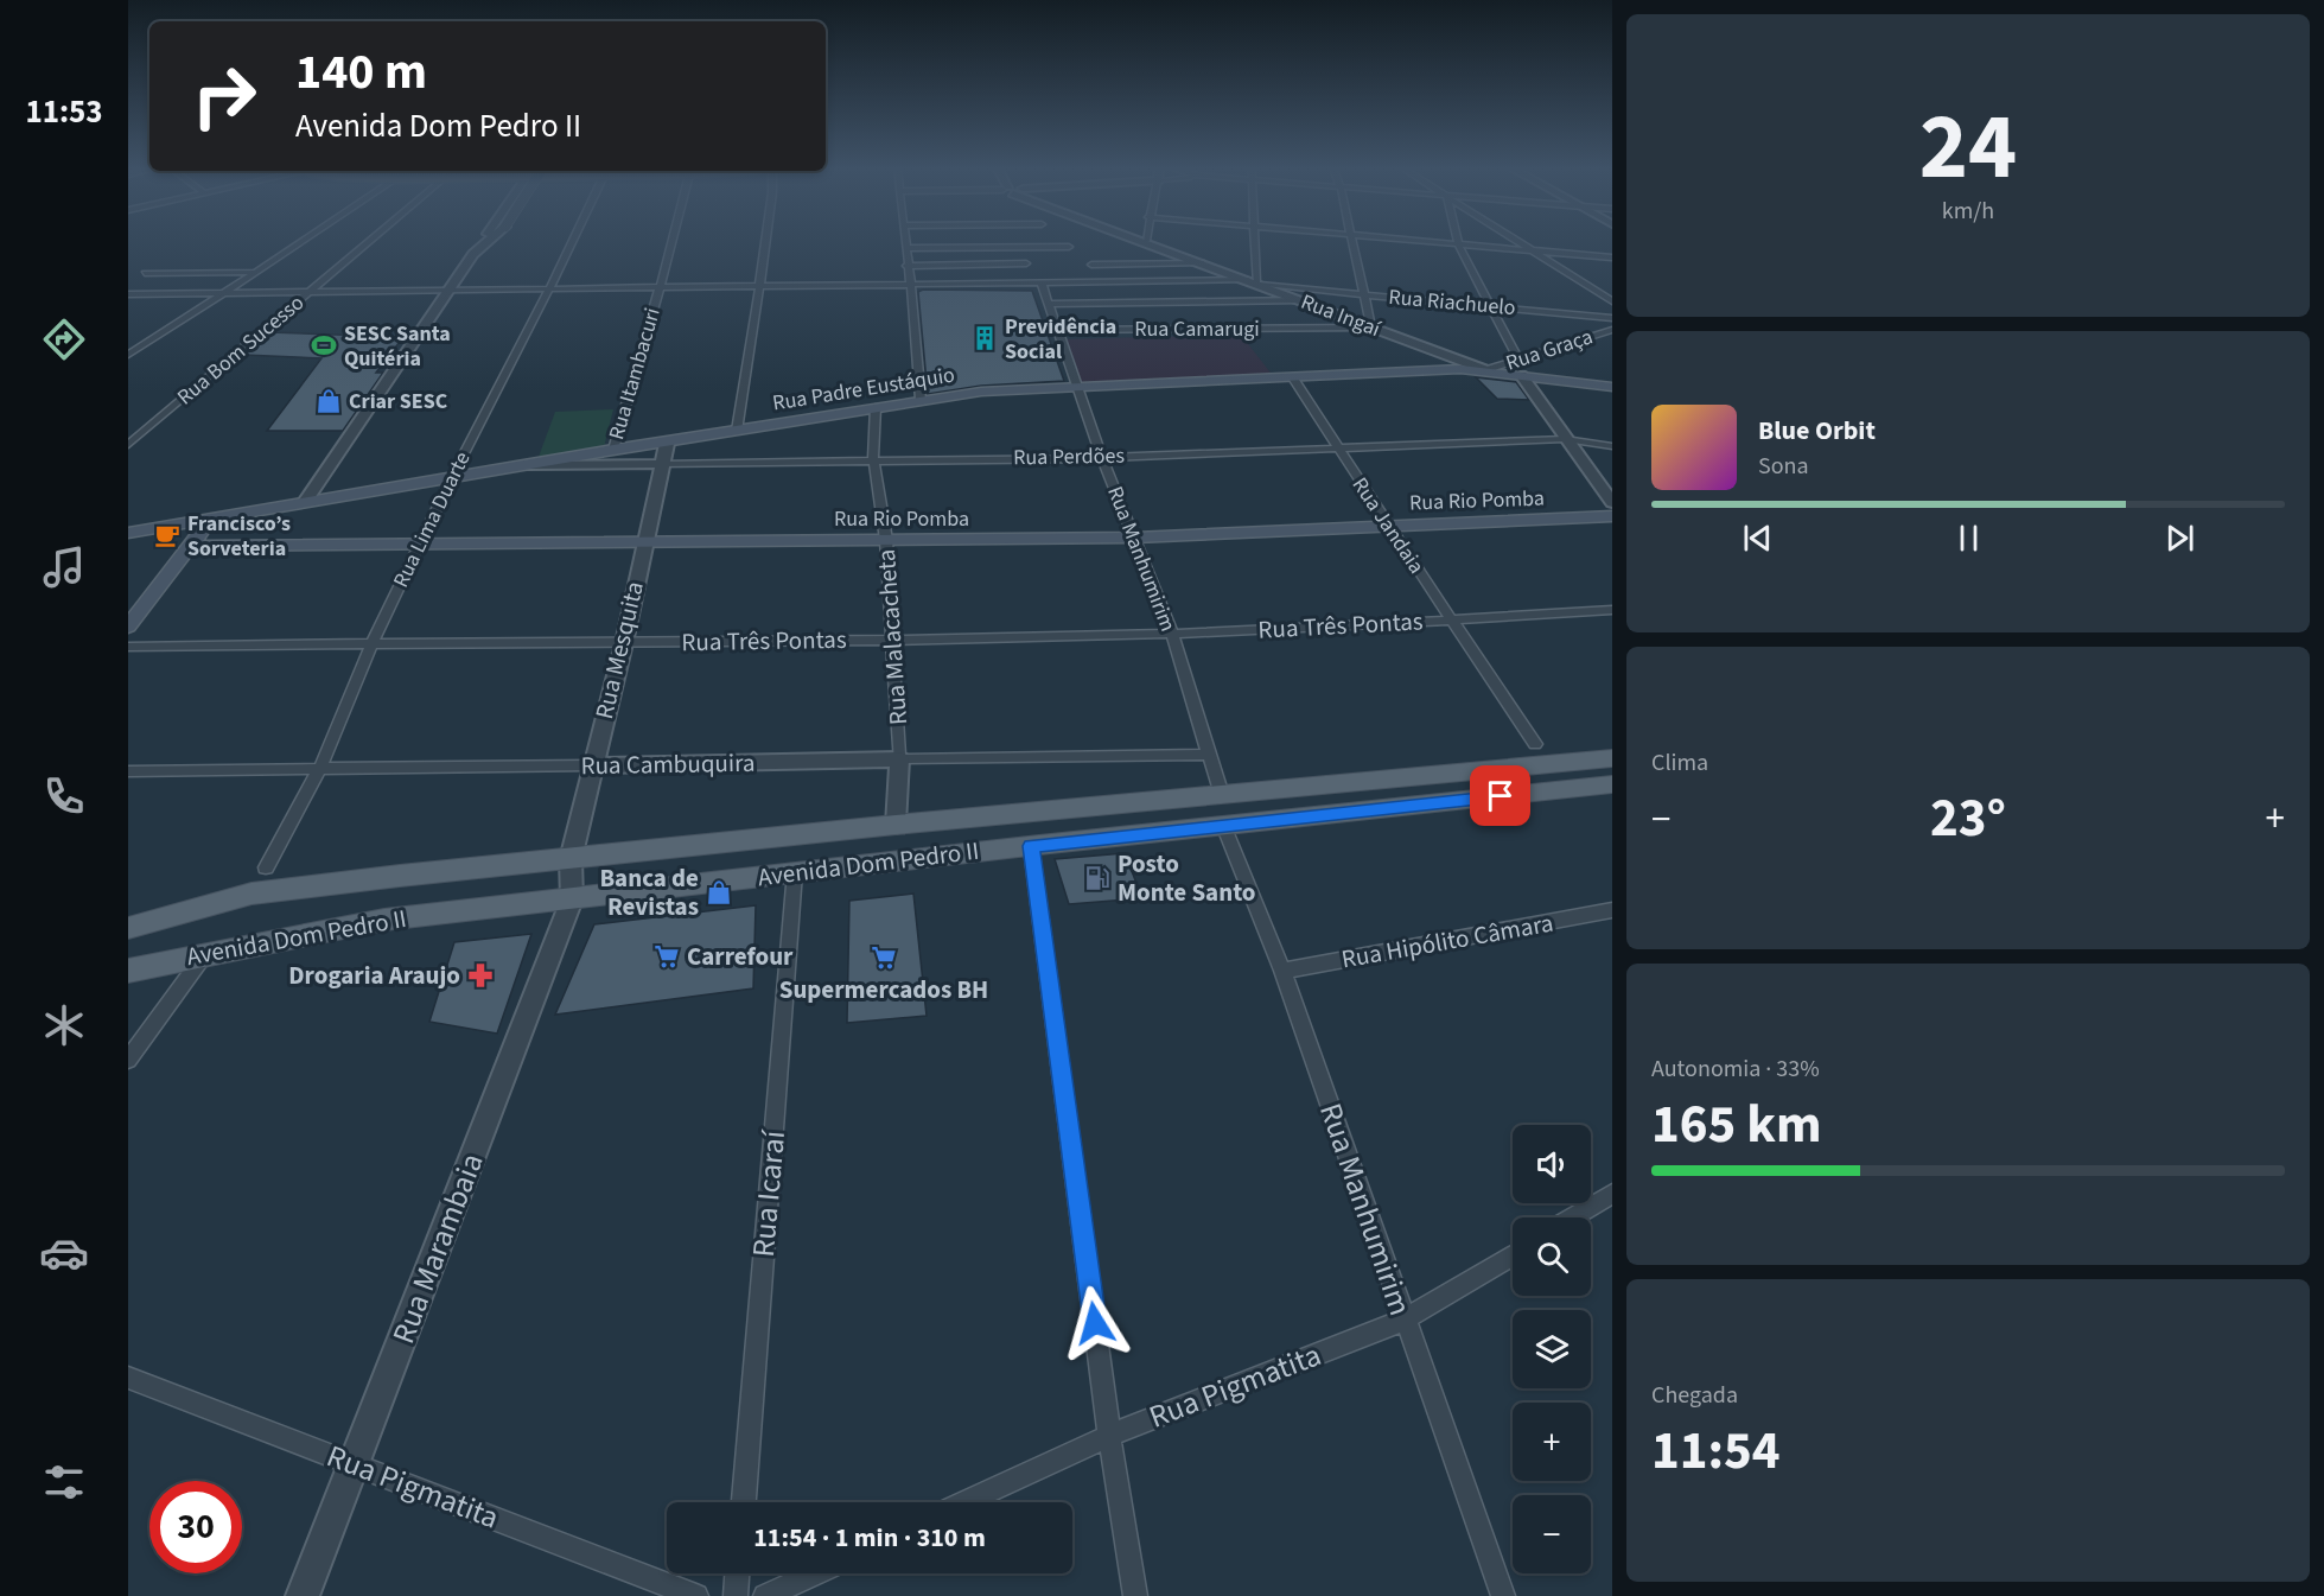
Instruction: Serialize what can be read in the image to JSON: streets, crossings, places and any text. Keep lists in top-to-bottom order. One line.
{"streets":{"main road":["Rua Padre Eustáquio","Rua Rio Pomba","Avenida Dom Pedro II"],"street":["Rua Riachuelo","Rua Ingaí","Rua Camarugi","Rua Bom Sucesso","Rua Graça","Rua Itambacuri","Rua Perdões","Rua Lima Duarte","Rua Jandaia","Rua Manhumirim","Rua Três Pontas","Rua Malacacheta","Rua Mesquita","Rua Cambuquira","Rua Hipólito Câmara","Rua Icaraí","Rua Marambaia","Rua Pigmatita"]},"crossings":[["Rua Riachuelo","Rua Ingaí"],["Rua Ingaí","Rua Camarugi"],["Rua Ingaí","Rua Graça"],["Rua Ingaí","Rua Padre Eustáquio"],["Rua Camarugi","Rua Manhumirim"],["Rua Graça","Rua Padre Eustáquio"],["Rua Itambacuri","Rua Padre Eustáquio"],["Rua Padre Eustáquio","Rua Perdões"],["Rua Padre Eustáquio","Rua Lima Duarte"],["Rua Padre Eustáquio","Rua Jandaia"],["Rua Padre Eustáquio","Rua Manhumirim"],["Rua Padre Eustáquio","Rua Malacacheta"],["Rua Padre Eustáquio","Rua Mesquita"],["Rua Perdões","Rua Jandaia"],["Rua Perdões","Rua Manhumirim"],["Rua Perdões","Rua Malacacheta"],["Rua Perdões","Rua Mesquita"],["Rua Rio Pomba","Rua Lima Duarte"],["Rua Rio Pomba","Rua Jandaia"],["Rua Rio Pomba","Rua Manhumirim"],["Rua Rio Pomba","Rua Malacacheta"],["Rua Rio Pomba","Rua Mesquita"],["Rua Lima Duarte","Rua Três Pontas"],["Rua Lima Duarte","Rua Cambuquira"],["Rua Jandaia","Rua Três Pontas"],["Rua Manhumirim","Rua Três Pontas"],["Rua Manhumirim","Rua Cambuquira"],["Rua Manhumirim","Avenida Dom Pedro II"],["Rua Manhumirim","Rua Hipólito Câmara"],["Rua Manhumirim","Rua Pigmatita"],["Rua Três Pontas","Rua Malacacheta"],["Rua Três Pontas","Rua Mesquita"],["Rua Malacacheta","Rua Cambuquira"],["Rua Malacacheta","Avenida Dom Pedro II"],["Rua Mesquita","Rua Cambuquira"],["Rua Mesquita","Avenida Dom Pedro II"],["Rua Mesquita","Rua Marambaia"],["Avenida Dom Pedro II","Rua Icaraí"],["Avenida Dom Pedro II","Rua Marambaia"],["Rua Marambaia","Rua Pigmatita"]],"places":{"building":["Previdência Social"],"sports":["SESC Santa Quitéria"],"shop":["Criar SESC","Banca de Revistas"],"cafe":["Francisco’s Sorveteria"],"fuel station":["Posto Monte Santo"],"supermarket":["Carrefour","Supermercados BH"],"pharmacy":["Drogaria Araujo"]},"page":{"tabs":"11:53","tile":[["24","km/h"],"Clima",["Autonomia · 33%","165 km"],["Chegada","11:54"]],"turn":["140 m","Avenida Dom Pedro II"],"song":["Blue Orbit","Sona"],"heat":["−","23°","+"],"map_buttons":["+","−"],"limit":"30","trip":"11:54 · 1 min · 310 m"}}
